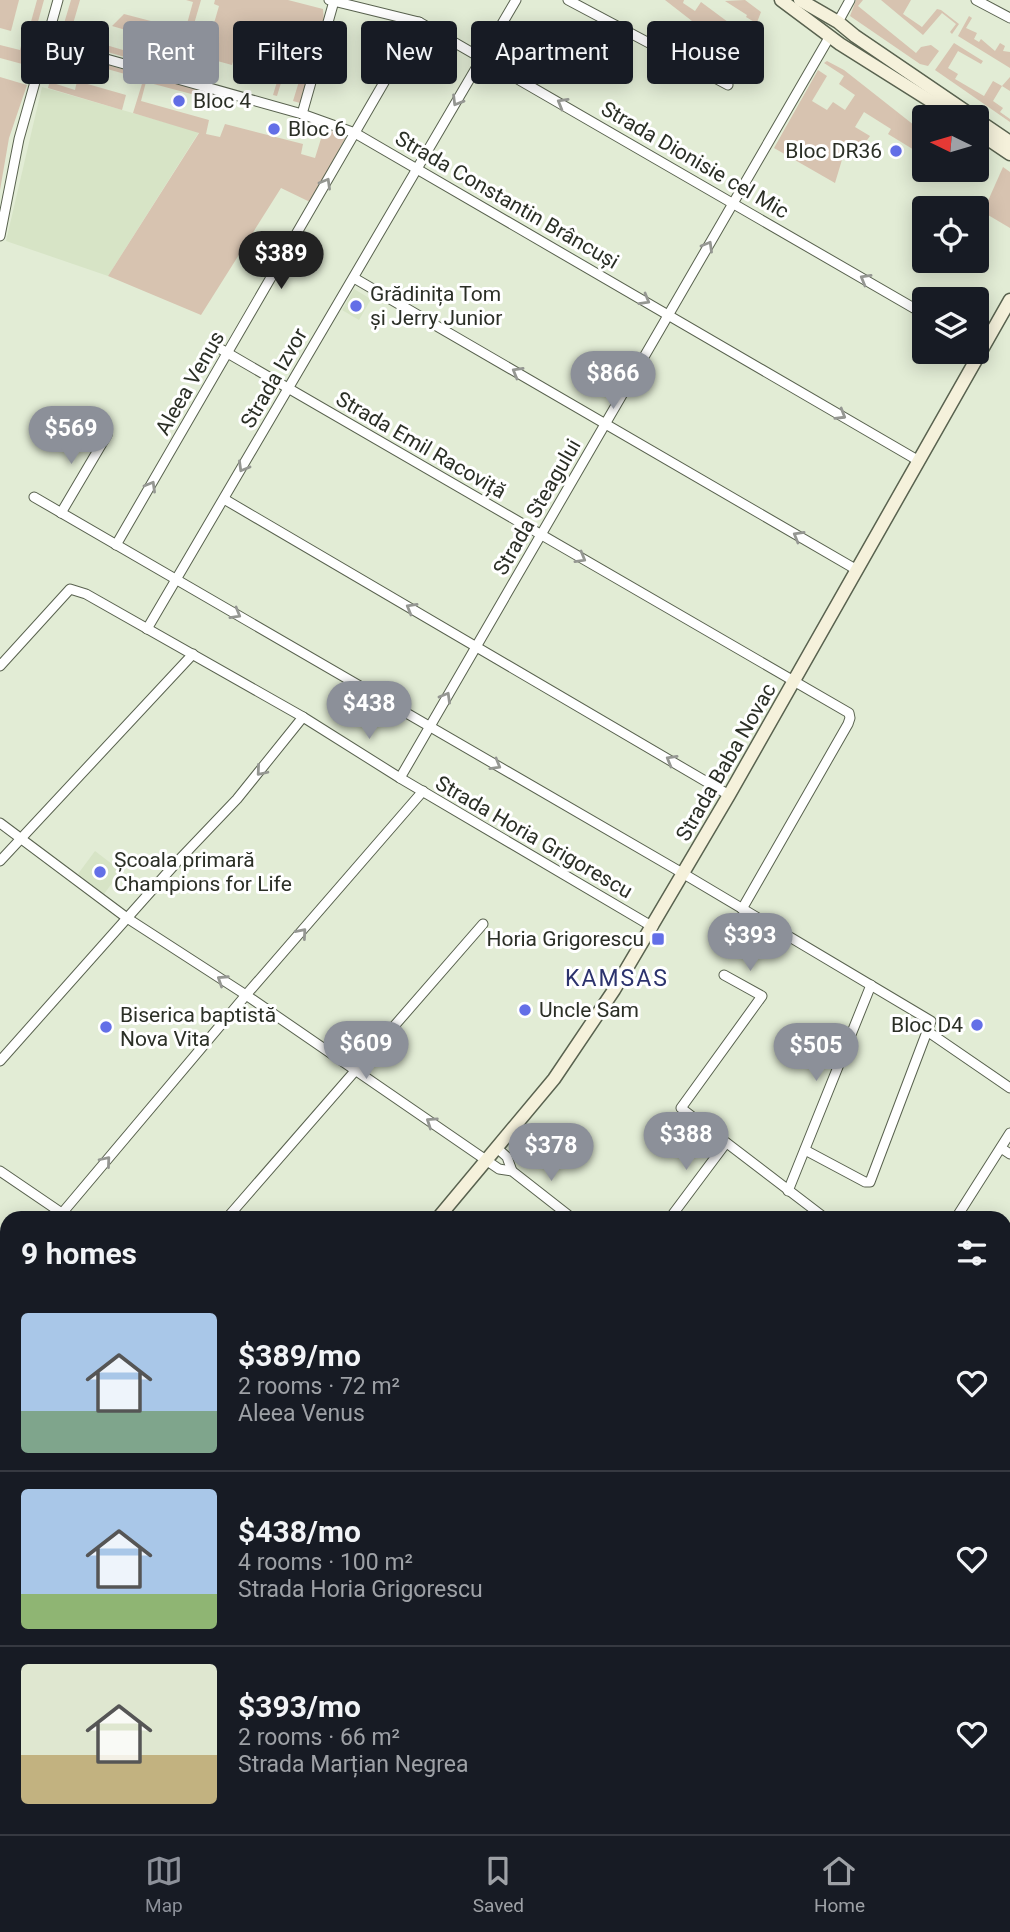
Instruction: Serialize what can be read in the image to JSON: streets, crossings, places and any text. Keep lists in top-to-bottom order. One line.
{"streets":{"main road":["Strada Baba Novac"],"street":["Strada Dionisie cel Mic","Strada Constantin Brâncuși","Strada Izvor","Aleea Venus","Strada Emil Racoviță","Strada Steagului","Strada Horia Grigorescu"]},"crossings":[["Strada Dionisie cel Mic","Strada Steagului"],["Strada Constantin Brâncuși","Strada Izvor"],["Strada Constantin Brâncuși","Aleea Venus"],["Strada Constantin Brâncuși","Strada Steagului"],["Strada Constantin Brâncuși","Strada Baba Novac"],["Strada Izvor","Strada Emil Racoviță"],["Strada Izvor","Strada Horia Grigorescu"],["Aleea Venus","Strada Emil Racoviță"],["Strada Emil Racoviță","Strada Steagului"],["Strada Emil Racoviță","Strada Baba Novac"],["Strada Steagului","Strada Horia Grigorescu"],["Strada Baba Novac","Strada Horia Grigorescu"]],"one_way":["Strada Dionisie cel Mic","Strada Constantin Brâncuși","Strada Izvor","Aleea Venus"],"districts":["KAMSAS"],"places":{"other":["Bloc 4","Bloc 6","Bloc DR36","Grădinița Tom și Jerry Junior","Școala primară Champions for Life","Uncle Sam","Bloc D4","Biserica baptistă Nova Vita"],"transit":["Horia Grigorescu"]},"north":"left","page":{"chip":["Buy","Rent","Filters","New","Apartment","House"],"price":["$389","$866","$569","$438","$393","$609","$505","$388","$378"],"heading":"9 homes","list":[{"name":"$389/mo","note":"2 rooms · 72 m² · Aleea Venus"},{"name":"$438/mo","note":"4 rooms · 100 m² · Strada Horia Grigorescu"},{"name":"$393/mo","note":"2 rooms · 66 m² · Strada Marțian Negrea"}],"tabs":["Map","Saved","Home"]}}
